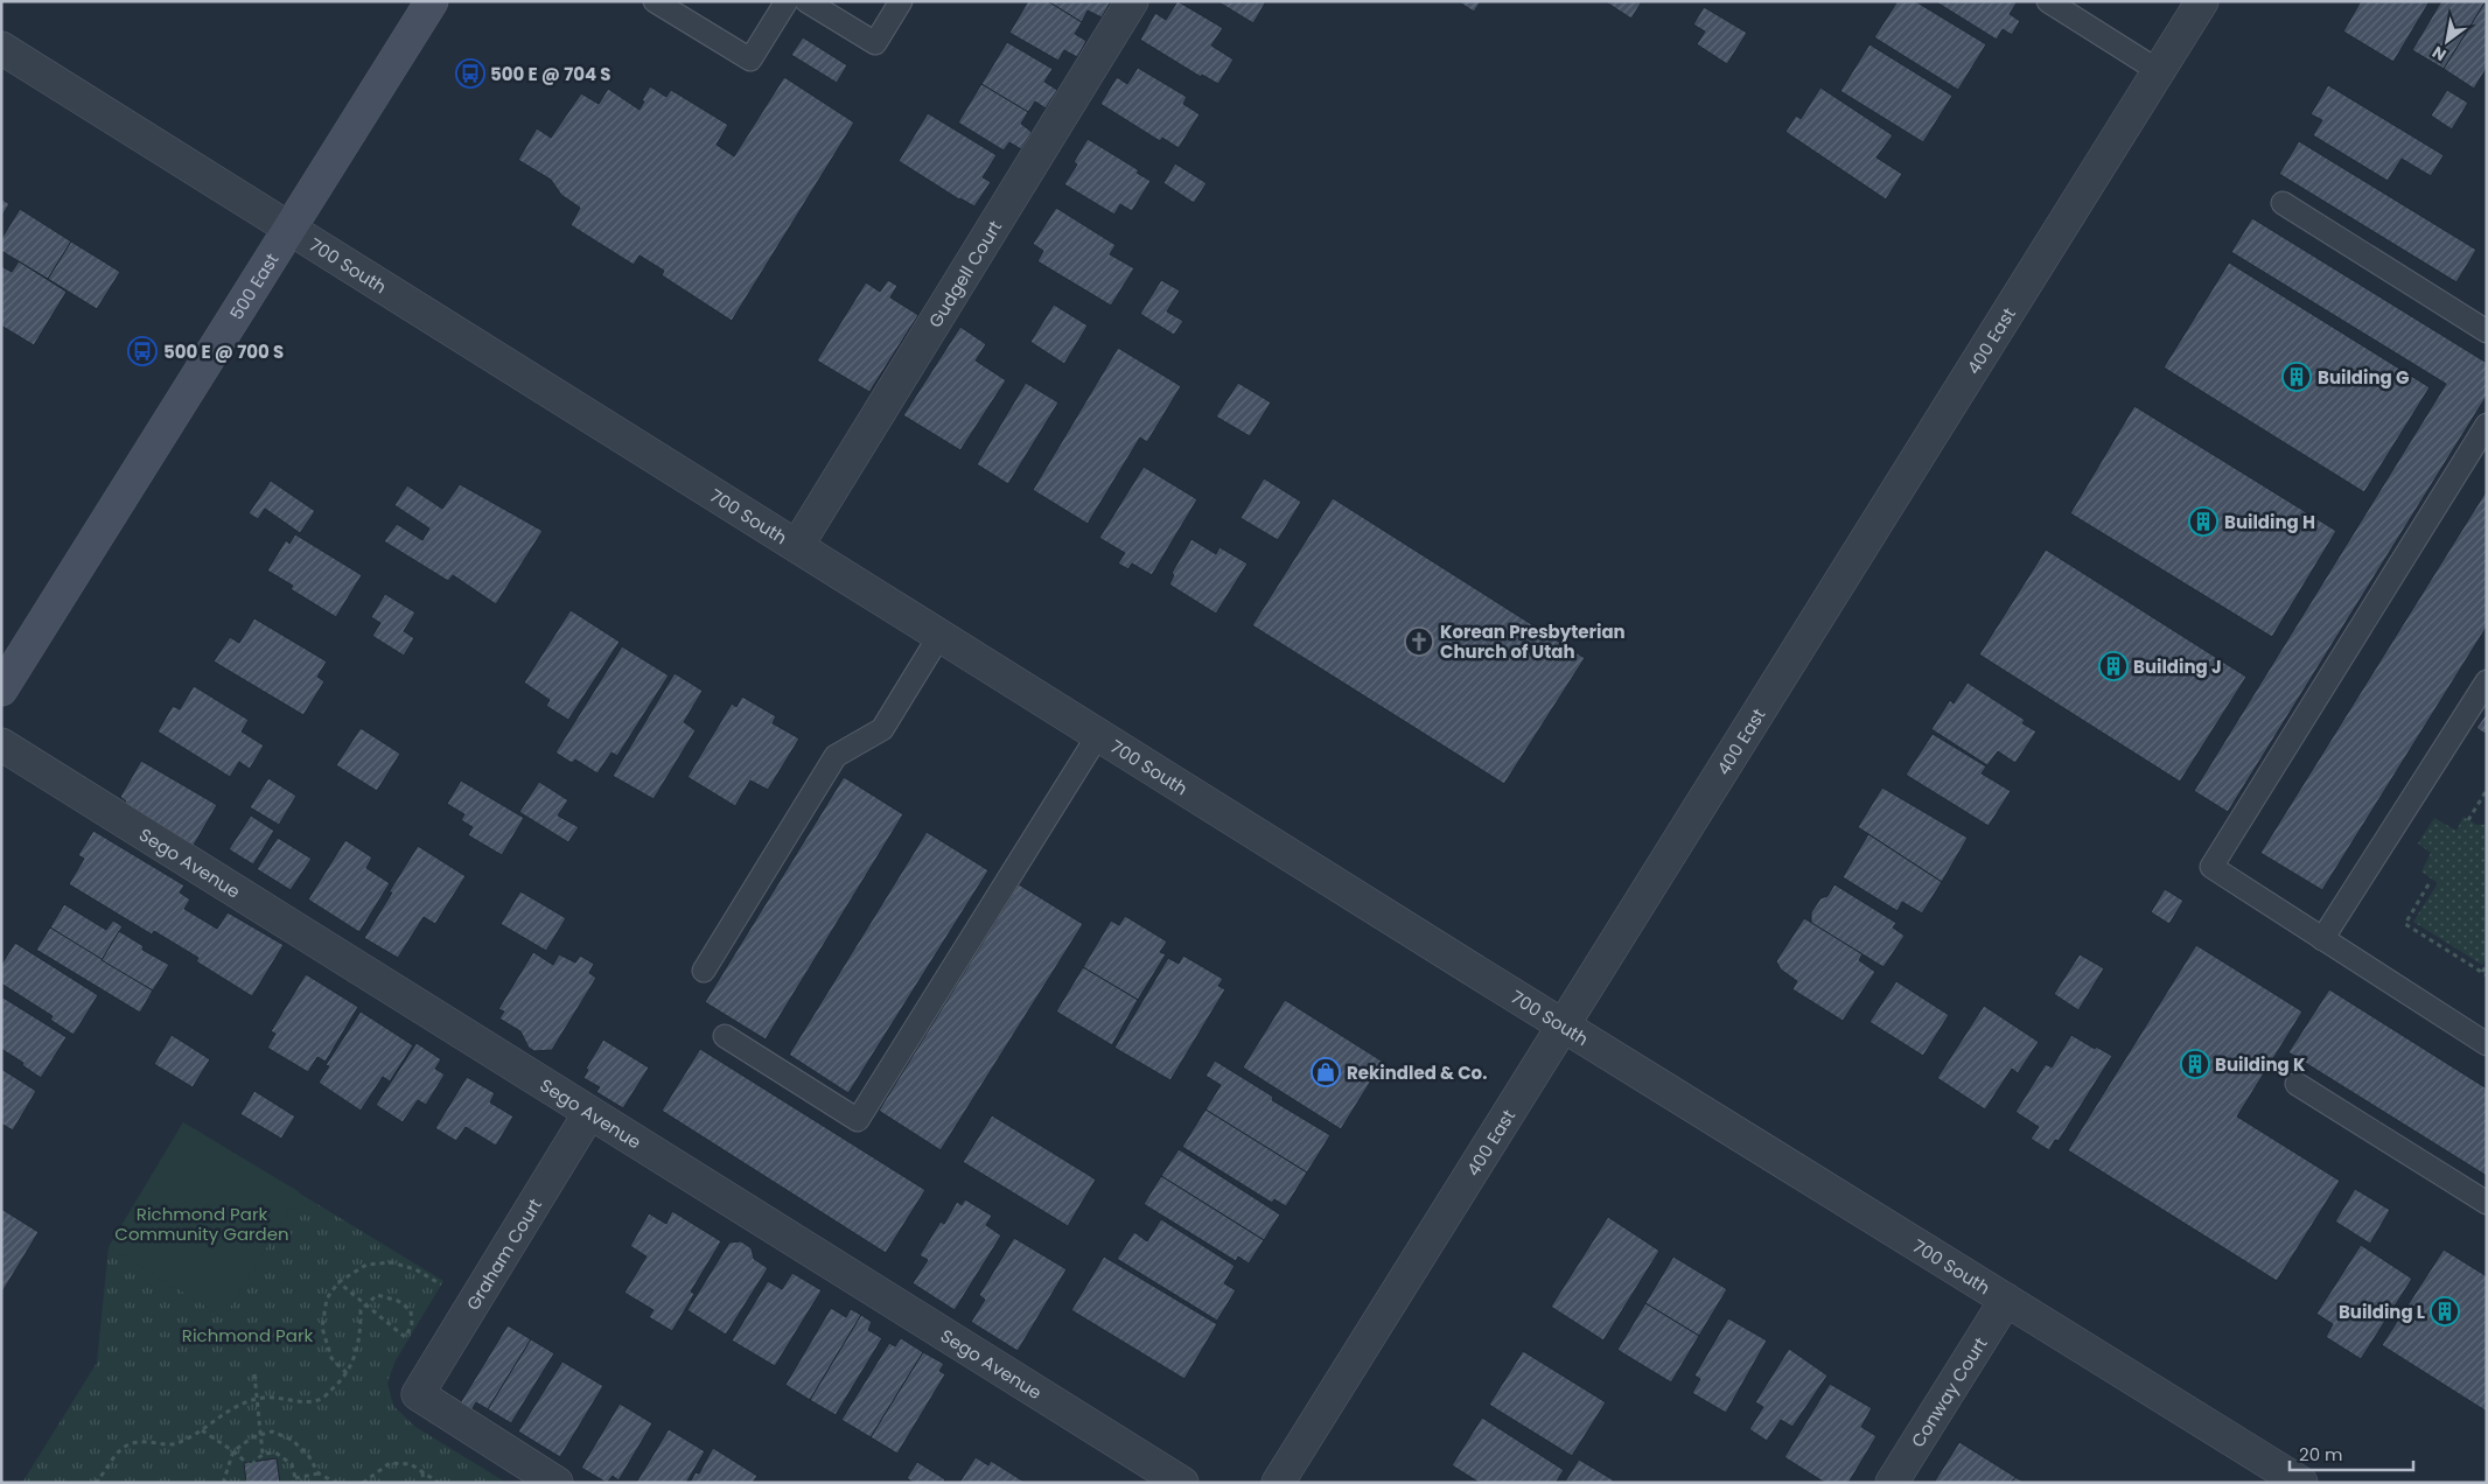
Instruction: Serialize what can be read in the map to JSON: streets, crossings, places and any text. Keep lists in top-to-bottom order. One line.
{"streets":{"street":["700 South","Gudgell Court","500 East","400 East","Sego Avenue","Graham Court","Conway Court"]},"crossings":[["700 South","Gudgell Court"],["700 South","500 East"],["700 South","400 East"],["700 South","Conway Court"],["Sego Avenue","Graham Court"]],"parks":["Richmond Park Community Garden","Richmond Park"],"places":{"bus stop":["500 E @ 704 S","500 E @ 700 S"],"building":["Building G","Building H","Building J","Building K","Building L"],"church":["Korean Presbyterian Church of Utah"],"shop":["Rekindled & Co."]},"scale_bar":"20 m","north":"bottom left"}
